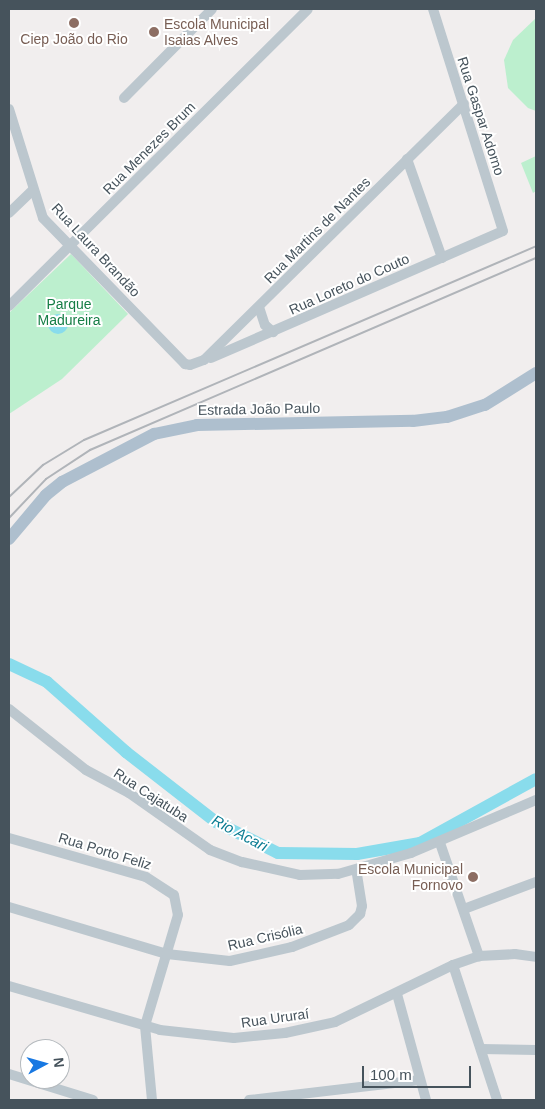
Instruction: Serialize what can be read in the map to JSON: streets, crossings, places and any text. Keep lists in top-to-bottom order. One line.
{"streets":{"main road":["Estrada João Paulo"],"street":["Rua Gaspar Adorno","Rua Menezes Brum","Rua Martins de Nantes","Rua Laura Brandão","Rua Loreto do Couto","Rua Cajatuba","Rua Porto Feliz","Rua Crisólia","Rua Ururaí"]},"crossings":[["Rua Gaspar Adorno","Rua Martins de Nantes"],["Rua Gaspar Adorno","Rua Loreto do Couto"],["Rua Menezes Brum","Rua Laura Brandão"],["Rua Martins de Nantes","Rua Laura Brandão"],["Rua Martins de Nantes","Rua Loreto do Couto"],["Rua Laura Brandão","Rua Loreto do Couto"],["Rua Cajatuba","Rua Crisólia"],["Rua Porto Feliz","Rua Crisólia"],["Rua Porto Feliz","Rua Ururaí"]],"water":["Rio Acari"],"parks":["Parque Madureira"],"places":["Ciep João do Rio","Escola Municipal Isaias Alves","Escola Municipal Fornovo"],"scale_bar":"100 m","north":"right"}
